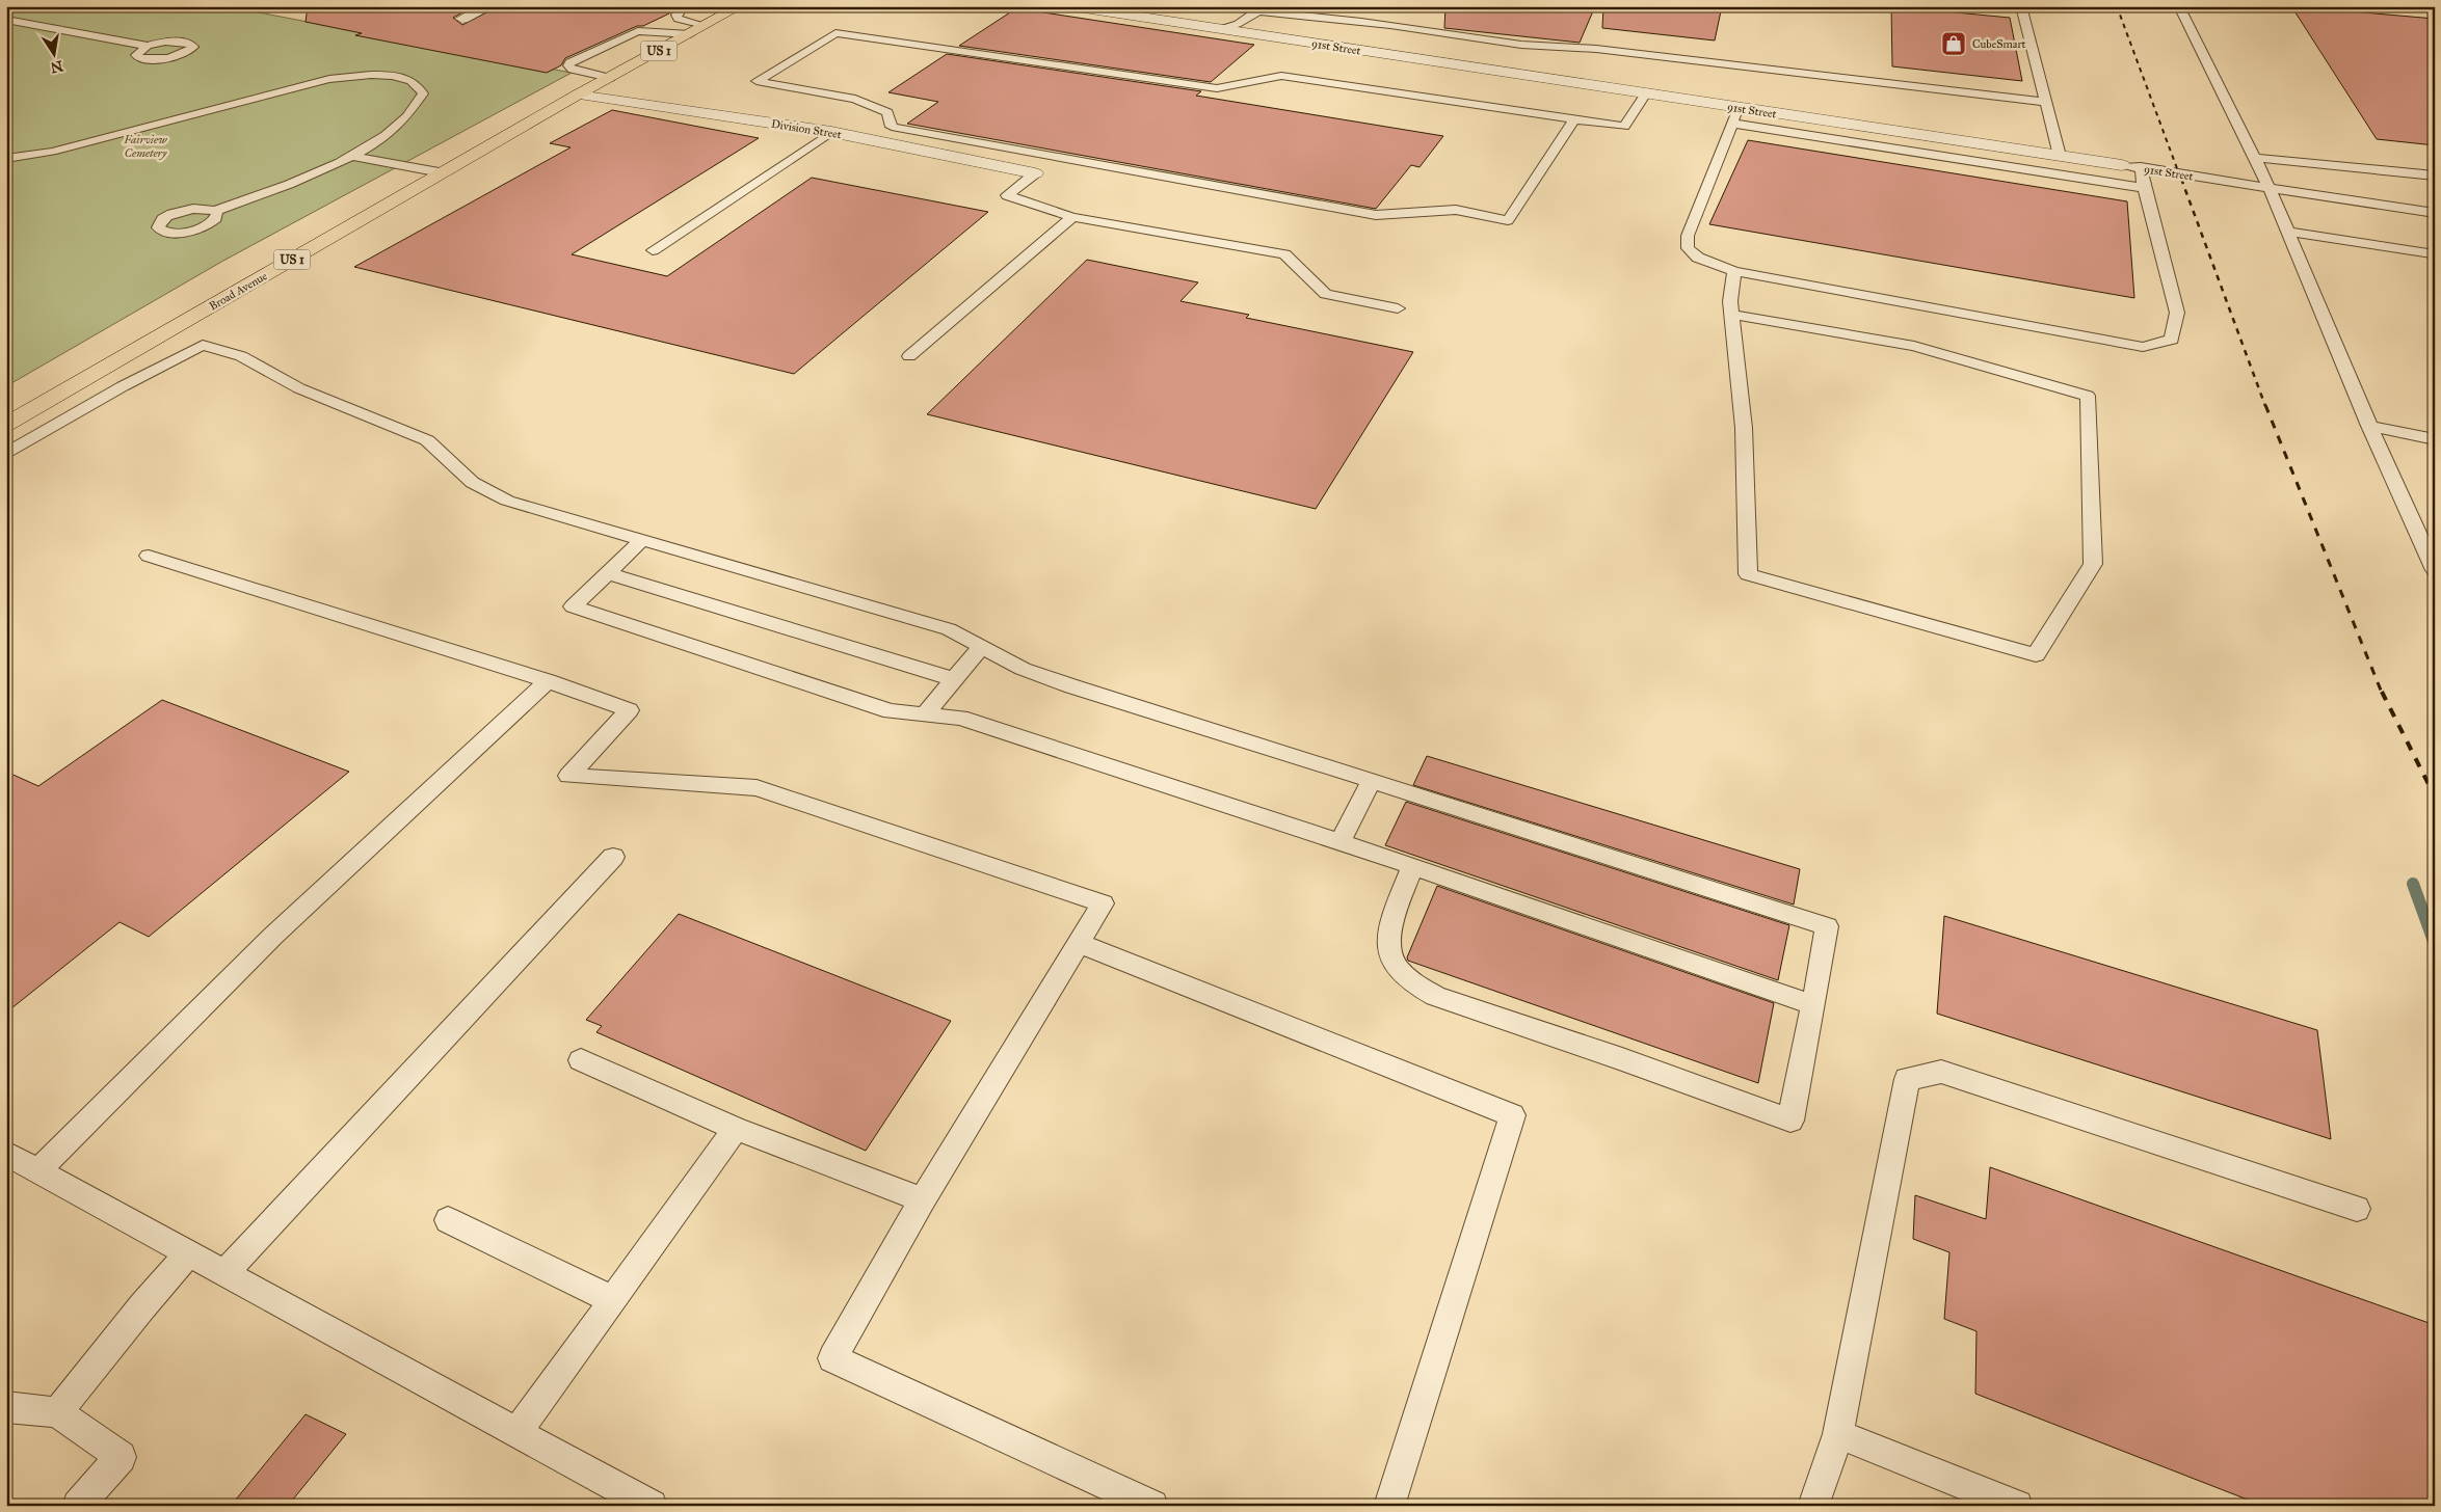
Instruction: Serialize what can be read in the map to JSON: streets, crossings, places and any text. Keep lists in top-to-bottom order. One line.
{"streets":{"main road":["US 1","Broad Avenue"],"street":["91st Street","Division Street"]},"crossings":[["US 1","Division Street"],["US 1","Broad Avenue"],["Division Street","Broad Avenue"]],"parks":["Fairview Cemetery"],"places":{"shop":["CubeSmart"]},"north":"bottom"}
